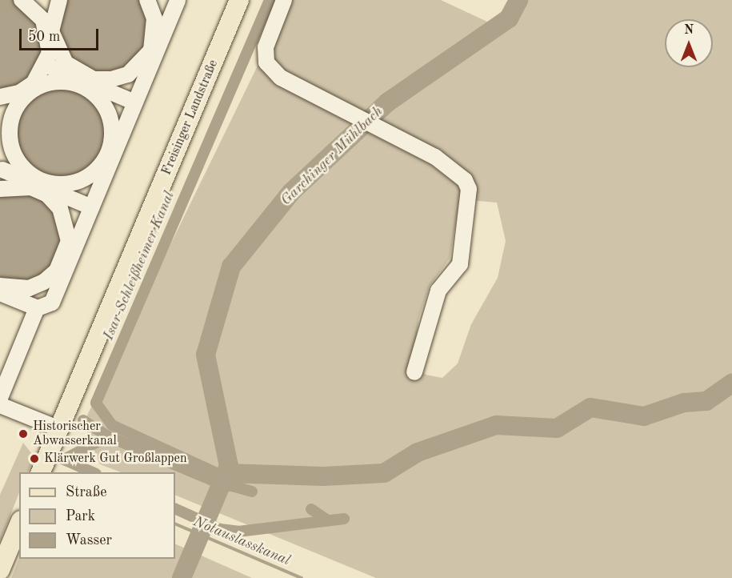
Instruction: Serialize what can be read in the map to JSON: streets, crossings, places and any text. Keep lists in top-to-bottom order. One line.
{"streets":{"main road":["Freisinger Landstraße"]},"water":["Garchinger Mühlbach","Isar-Schleißheimer Kanal","Notauslasskanal"],"places":["Historischer Abwasserkanal","Klärwerk Gut Großlappen"],"legend":["Straße","Park","Wasser"],"scale_bar":"50 m","north":"top"}
